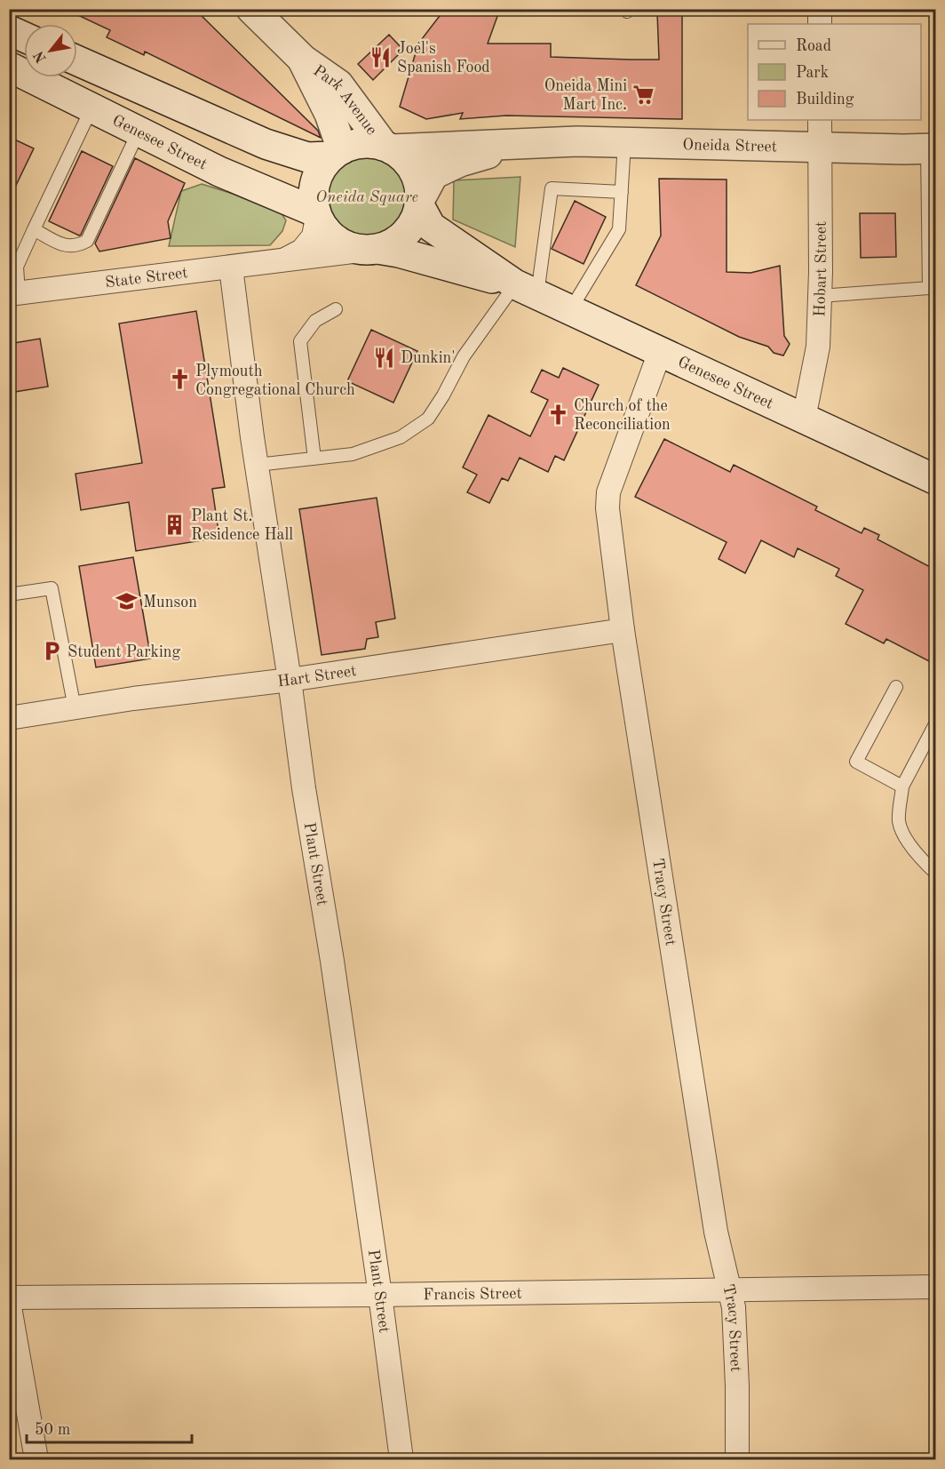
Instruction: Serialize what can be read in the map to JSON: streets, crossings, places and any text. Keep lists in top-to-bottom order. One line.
{"streets":{"main road":["Park Avenue","Genesee Street","Oneida Street"],"street":["Hobart Street","State Street","Hart Street","Plant Street","Tracy Street","Francis Street"]},"crossings":[["Park Avenue","Genesee Street"],["Park Avenue","Oneida Street"],["Park Avenue","State Street"],["Genesee Street","Oneida Street"],["Genesee Street","Hobart Street"],["Genesee Street","State Street"],["Genesee Street","Tracy Street"],["Oneida Street","Hobart Street"],["Oneida Street","State Street"],["State Street","Plant Street"],["Hart Street","Plant Street"],["Hart Street","Tracy Street"],["Plant Street","Francis Street"],["Tracy Street","Francis Street"]],"parks":["Oneida Square"],"places":{"restaurant":["Joel's Spanish Food","Dunkin'"],"supermarket":["Oneida Mini Mart Inc."],"church":["Plymouth Congregational Church","Church of the Reconciliation"],"building":["Plant St. Residence Hall"],"school or university":["Munson"],"parking":["Student Parking"]},"legend":["Road","Park","Building"],"scale_bar":"50 m","north":"bottom left"}
